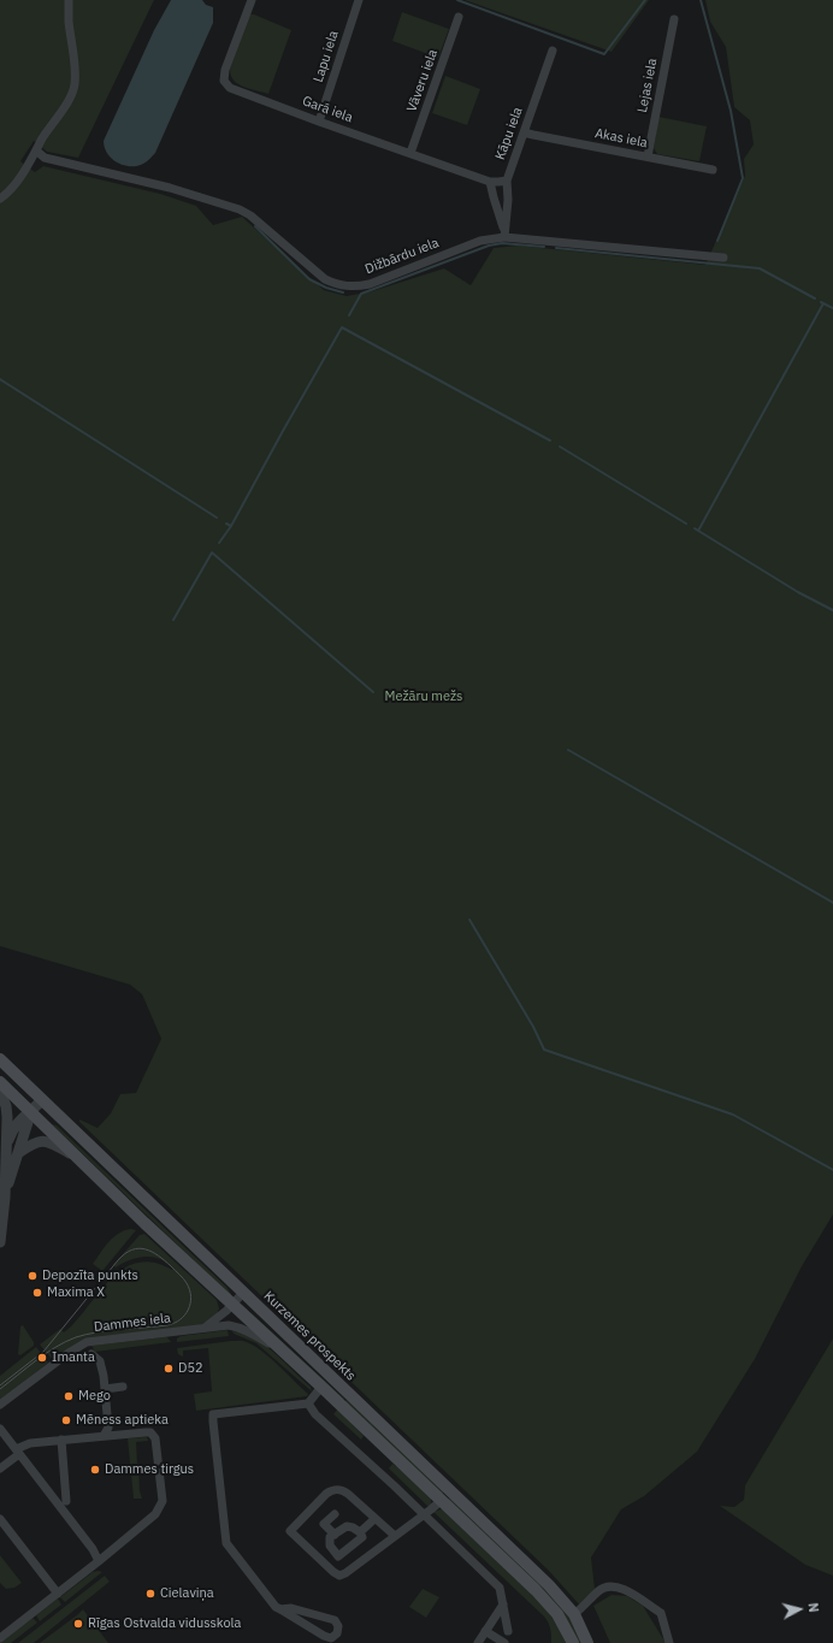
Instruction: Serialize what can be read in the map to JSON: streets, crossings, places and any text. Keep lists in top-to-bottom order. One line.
{"streets":{"main road":["Kurzemes prospekts"],"street":["Lapu iela","Vāveru iela","Lejas iela","Garā iela","Kāpu iela","Akas iela","Dižbārdu iela","Dammes iela"]},"crossings":[["Lapu iela","Garā iela"],["Vāveru iela","Garā iela"],["Lejas iela","Akas iela"],["Garā iela","Kāpu iela"],["Kāpu iela","Akas iela"],["Kāpu iela","Dižbārdu iela"]],"parks":["Mežāru mežs"],"places":["Depozīta punkts","Maxima X","Imanta","D52","Mego","Mēness aptieka","Dammes tirgus","Cielaviņa","Rīgas Ostvalda vidusskola"],"north":"right"}
